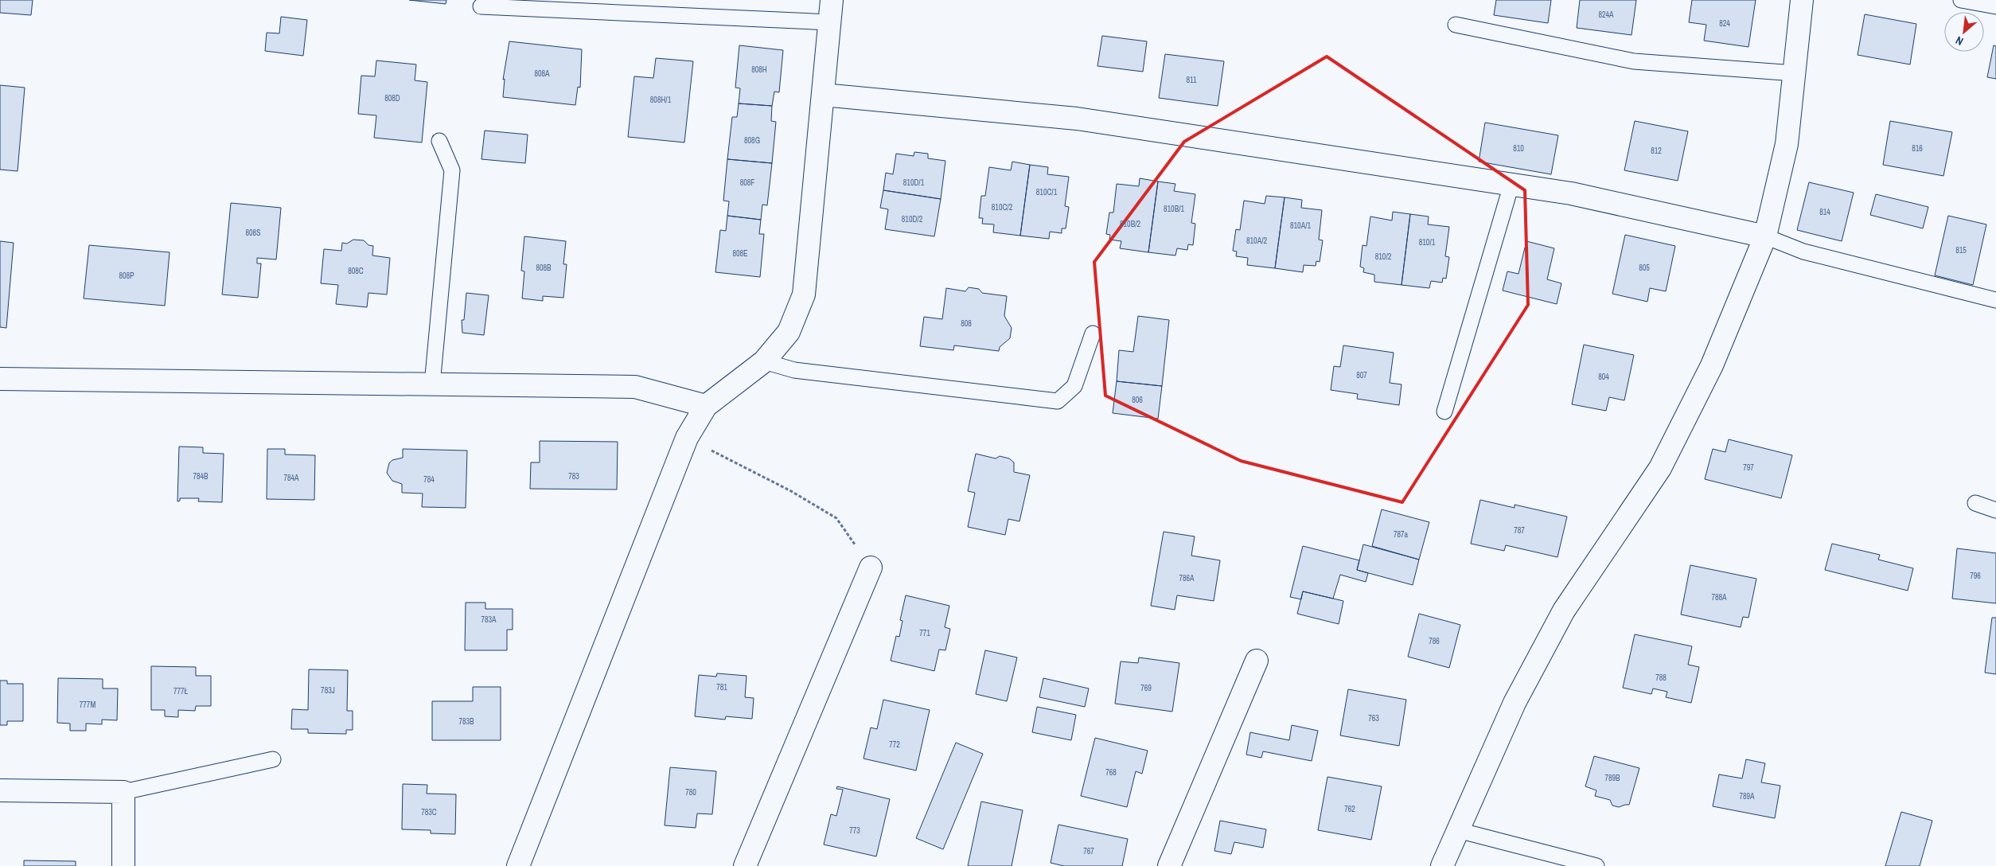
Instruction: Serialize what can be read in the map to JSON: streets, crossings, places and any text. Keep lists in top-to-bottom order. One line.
{"house_numbers":["824A","824","808H","808A","811","808D","808H/1","808G","810","816","812","808F","810D/1","810C/1","810C/2","810B/1","814","810D/2","810B/2","810A/1","808S","810A/2","810/1","815","808E","810/2","808B","805","808C","808P","808","807","804","806","797","784B","783","784A","784","787","787a","796","786A","788A","783A","771","786","788","781","769","783J","777Ł","777M","763","783B","772","768","789B","780","789A","762","783C","773","767"],"north":"bottom left"}
